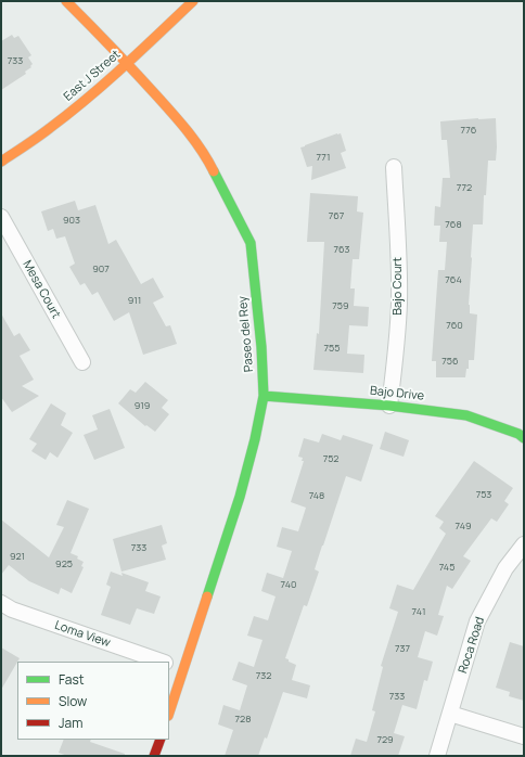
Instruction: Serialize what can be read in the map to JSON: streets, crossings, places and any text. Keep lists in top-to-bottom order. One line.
{"streets":{"main road":["East J Street","Paseo del Rey","Bajo Drive"],"street":["Bajo Court","Mesa Court","Loma View","Roca Road"]},"crossings":[["East J Street","Paseo del Rey"],["Bajo Court","Bajo Drive"],["Paseo del Rey","Bajo Drive"]],"house_numbers":["733","776","771","772","767","903","768","763","907","764","911","759","760","755","756","919","752","753","748","749","733","921","925","745","740","741","737","732","733","728","729"],"legend":["Fast","Slow","Jam"]}
